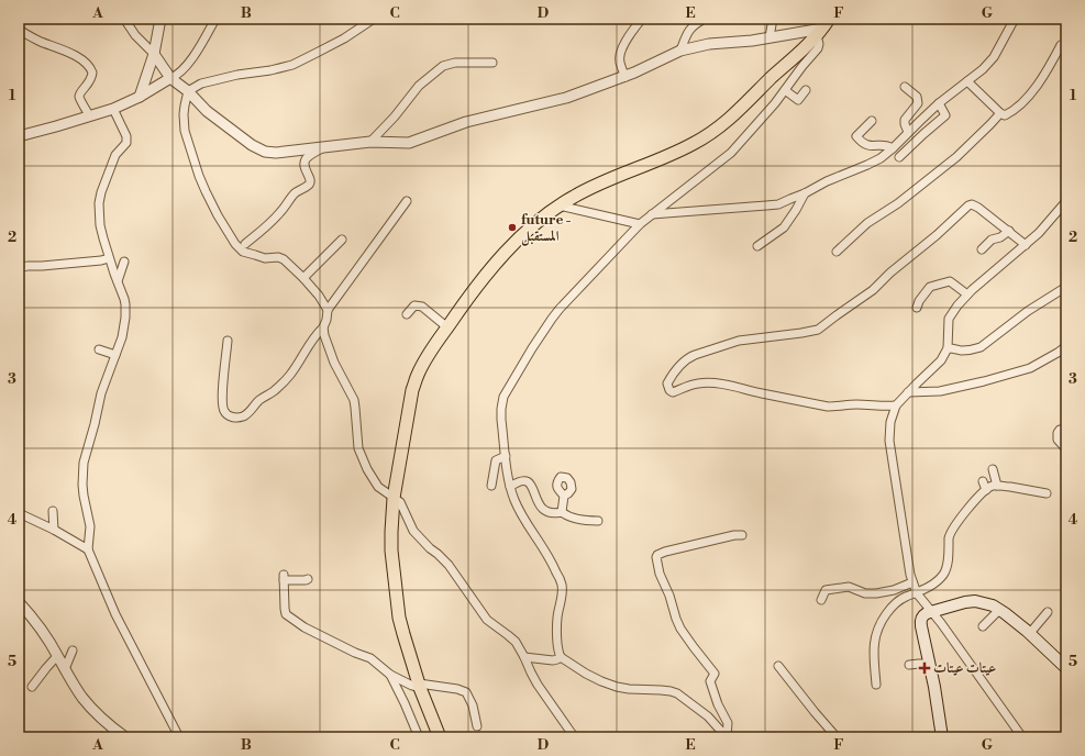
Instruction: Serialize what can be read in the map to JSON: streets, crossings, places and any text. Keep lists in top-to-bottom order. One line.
{"places":{"other":["future - المستقبل"],"health":["عيتات عيتات"]},"grid":{"columns":["A","B","C","D","E","F","G"],"rows":["1","2","3","4","5"]}}
